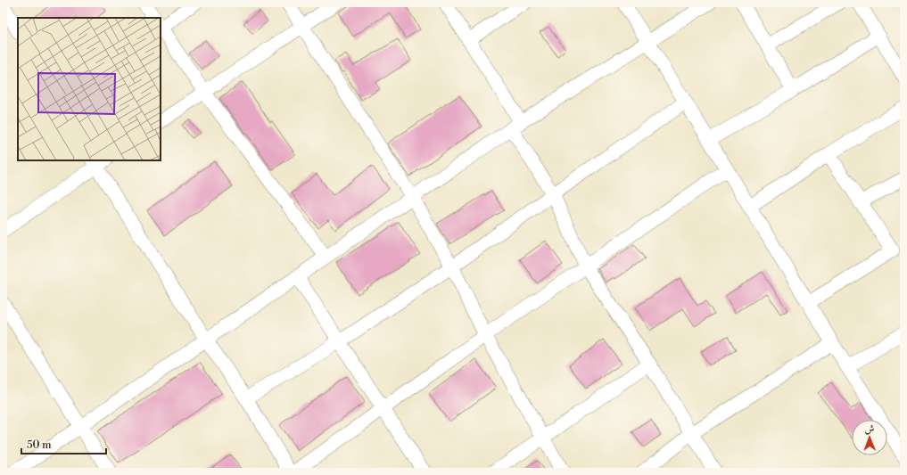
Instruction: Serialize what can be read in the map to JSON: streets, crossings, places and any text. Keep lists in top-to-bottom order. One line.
{"scale_bar":"50 m","north":"top"}
